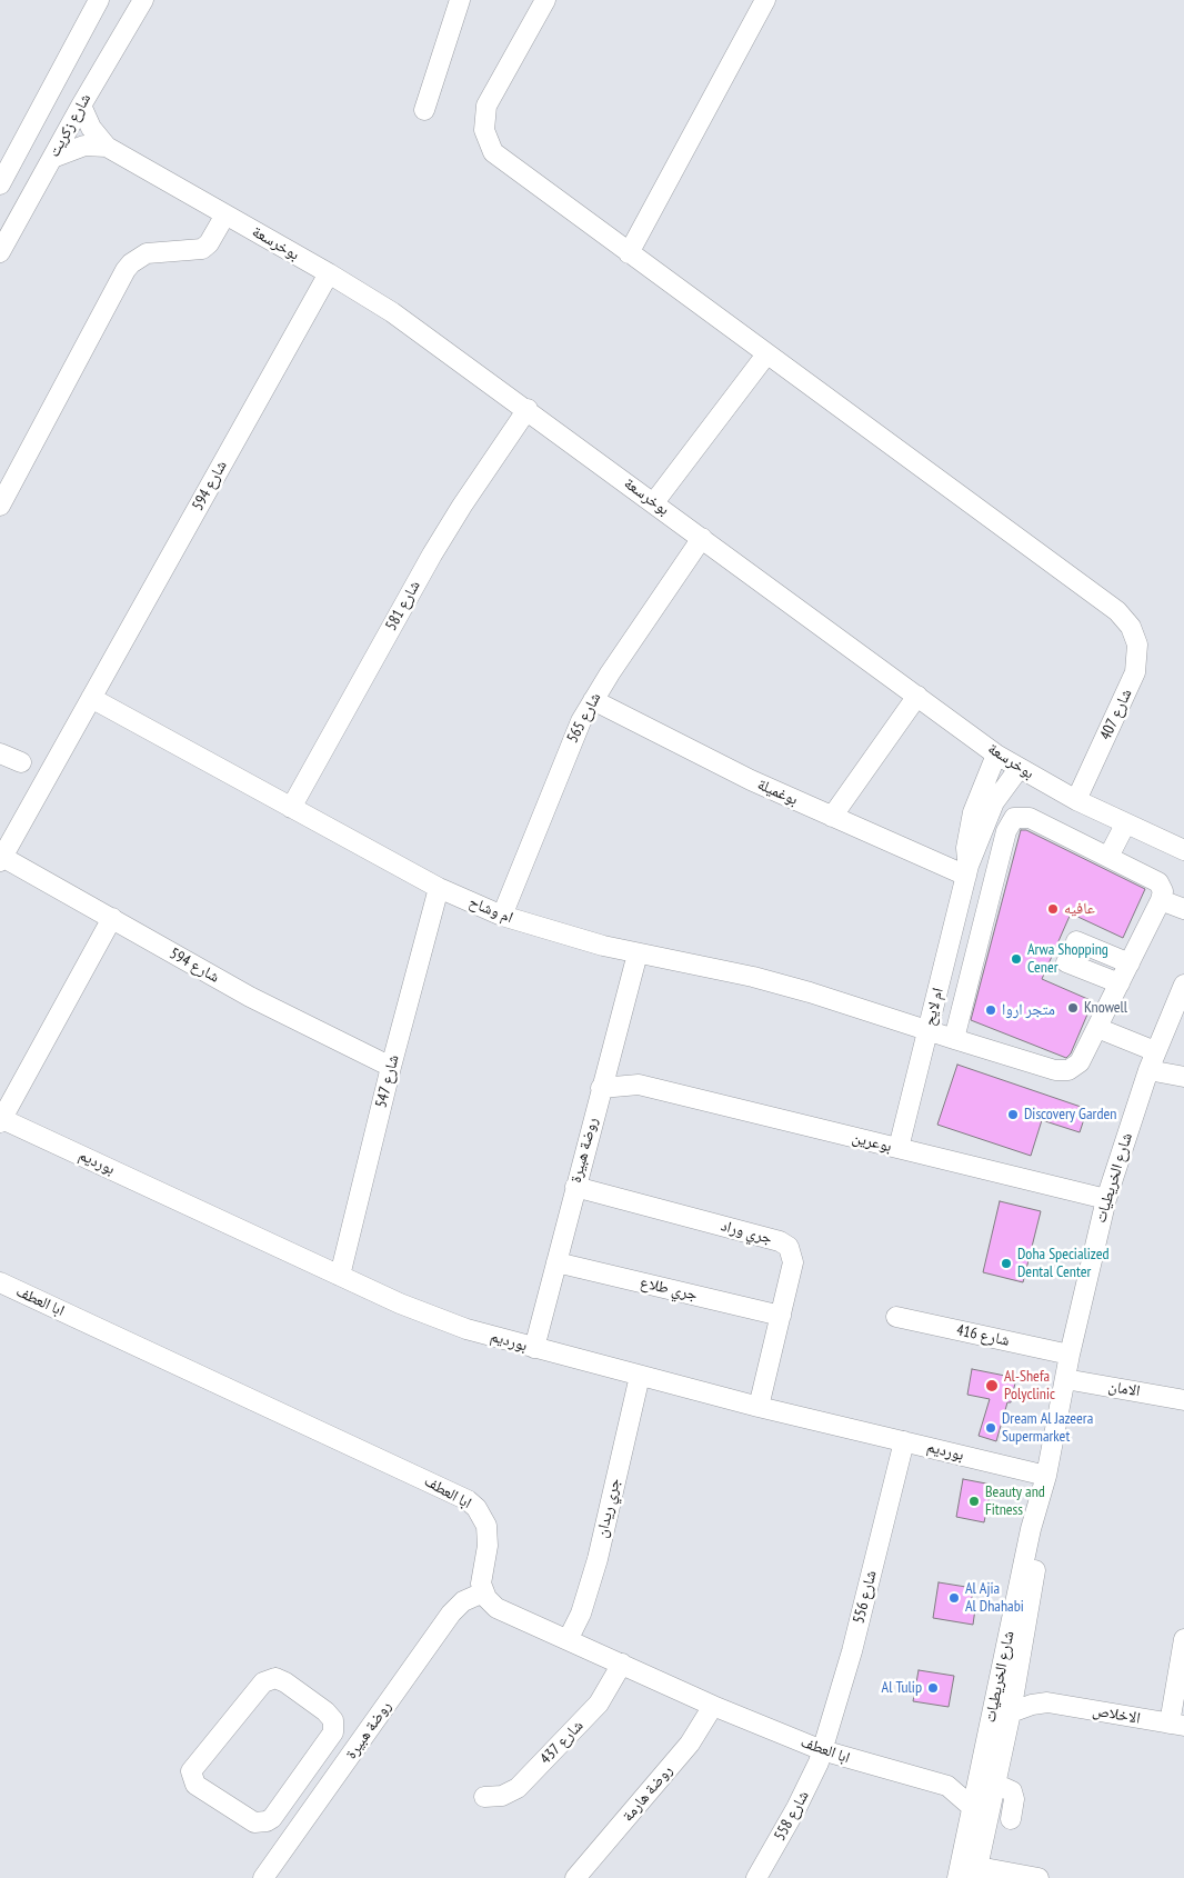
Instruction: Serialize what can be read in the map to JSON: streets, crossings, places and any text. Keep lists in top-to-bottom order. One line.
{"streets":{"street":["شارع زكريت","بوخرسعة","شارع 594","شارع 581","شارع 407","شارع 565","بوغميلة","ام وشاح","ام لايح","شارع 547","بوعرين","روضة هبيرة","بورديم","شارع الخريطيات","جري وراد","جري طلاع","ابا العطف","شارع 416","الامان","جري ريدان","شارع 556","الاخلاص","شارع 437","روضة هارمة","شارع 558"]},"crossings":[["شارع زكريت","بوخرسعة"],["بوخرسعة","شارع 594"],["بوخرسعة","شارع 581"],["بوخرسعة","شارع 407"],["بوخرسعة","شارع 565"],["بوخرسعة","ام لايح"],["شارع 594","ام وشاح"],["شارع 594","شارع 547"],["شارع 581","ام وشاح"],["شارع 565","بوغميلة"],["شارع 565","ام وشاح"],["بوغميلة","ام لايح"],["ام وشاح","ام لايح"],["ام وشاح","شارع 547"],["ام وشاح","روضة هبيرة"],["ام لايح","بوعرين"],["شارع 547","بورديم"],["بوعرين","روضة هبيرة"],["بوعرين","شارع الخريطيات"],["روضة هبيرة","بورديم"],["روضة هبيرة","جري وراد"],["روضة هبيرة","جري طلاع"],["روضة هبيرة","ابا العطف"],["بورديم","شارع الخريطيات"],["بورديم","جري وراد"],["بورديم","جري ريدان"],["بورديم","شارع 556"],["شارع الخريطيات","شارع 416"],["شارع الخريطيات","الامان"],["شارع الخريطيات","الاخلاص"],["جري وراد","جري طلاع"],["ابا العطف","جري ريدان"],["ابا العطف","شارع 556"],["ابا العطف","شارع 437"],["ابا العطف","روضة هارمة"],["ابا العطف","شارع 558"],["شارع 556","شارع 558"]],"places":["عافيه","Arwa Shopping Cener","Knowell","متجر اروا","Discovery Garden","Doha Specialized Dental Center","Al-Shefa Polyclinic","Dream Al Jazeera Supermarket","Beauty and Fitness","Al Ajia Al Dhahabi","Al Tulip"]}
